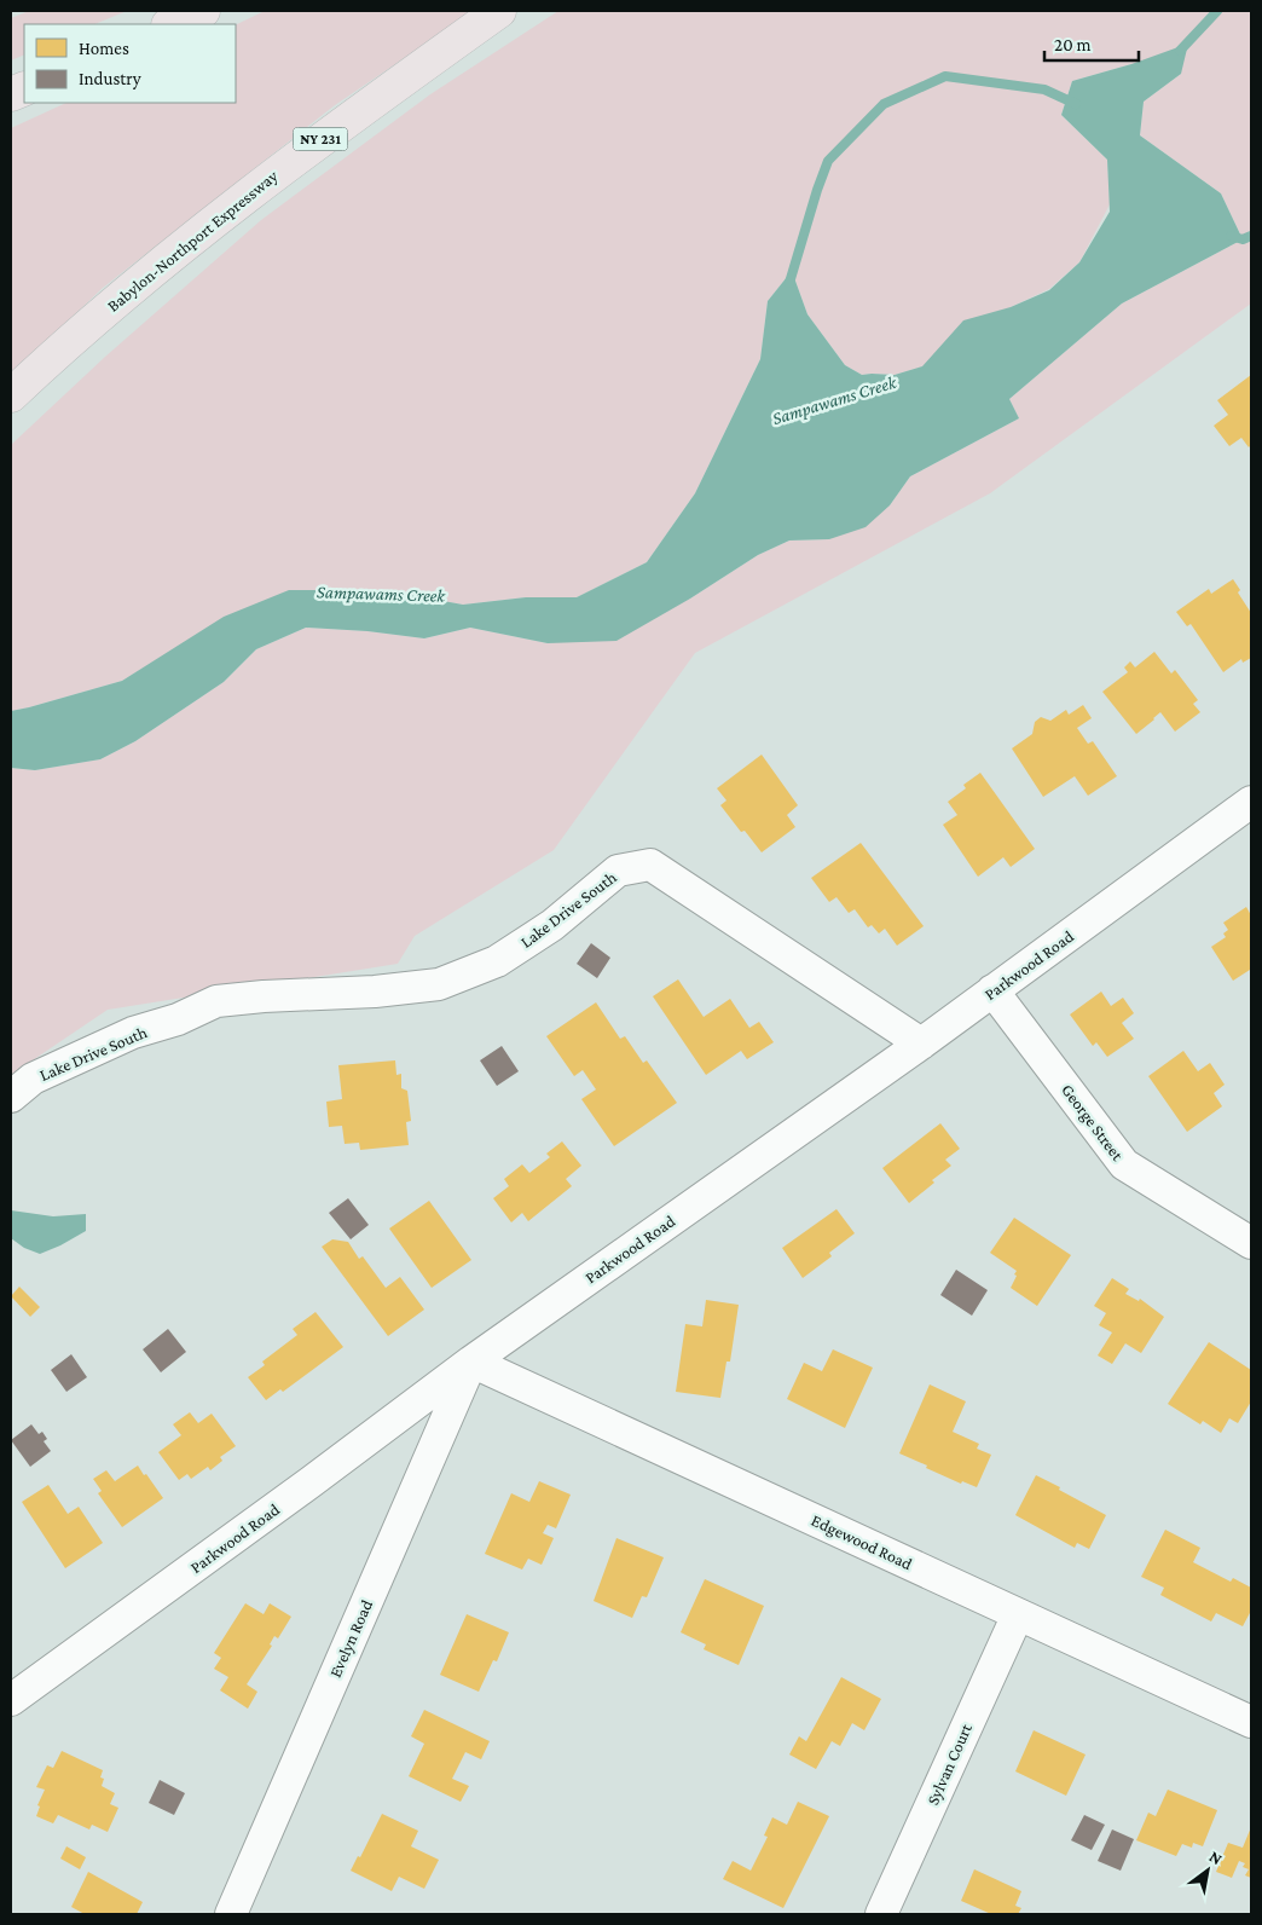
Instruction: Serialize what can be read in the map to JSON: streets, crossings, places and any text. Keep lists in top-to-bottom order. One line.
{"streets":{"main road":["NY 231","Babylon-Northport Expressway"],"street":["Lake Drive South","Parkwood Road","George Street","Edgewood Road","Evelyn Road","Sylvan Court"]},"crossings":[["Lake Drive South","Parkwood Road"],["Parkwood Road","George Street"],["Parkwood Road","Edgewood Road"],["Parkwood Road","Evelyn Road"],["Edgewood Road","Evelyn Road"],["Edgewood Road","Sylvan Court"]],"water":["Sampawams Creek"],"legend":["Homes","Industry"],"scale_bar":"20 m","north":"top right"}
